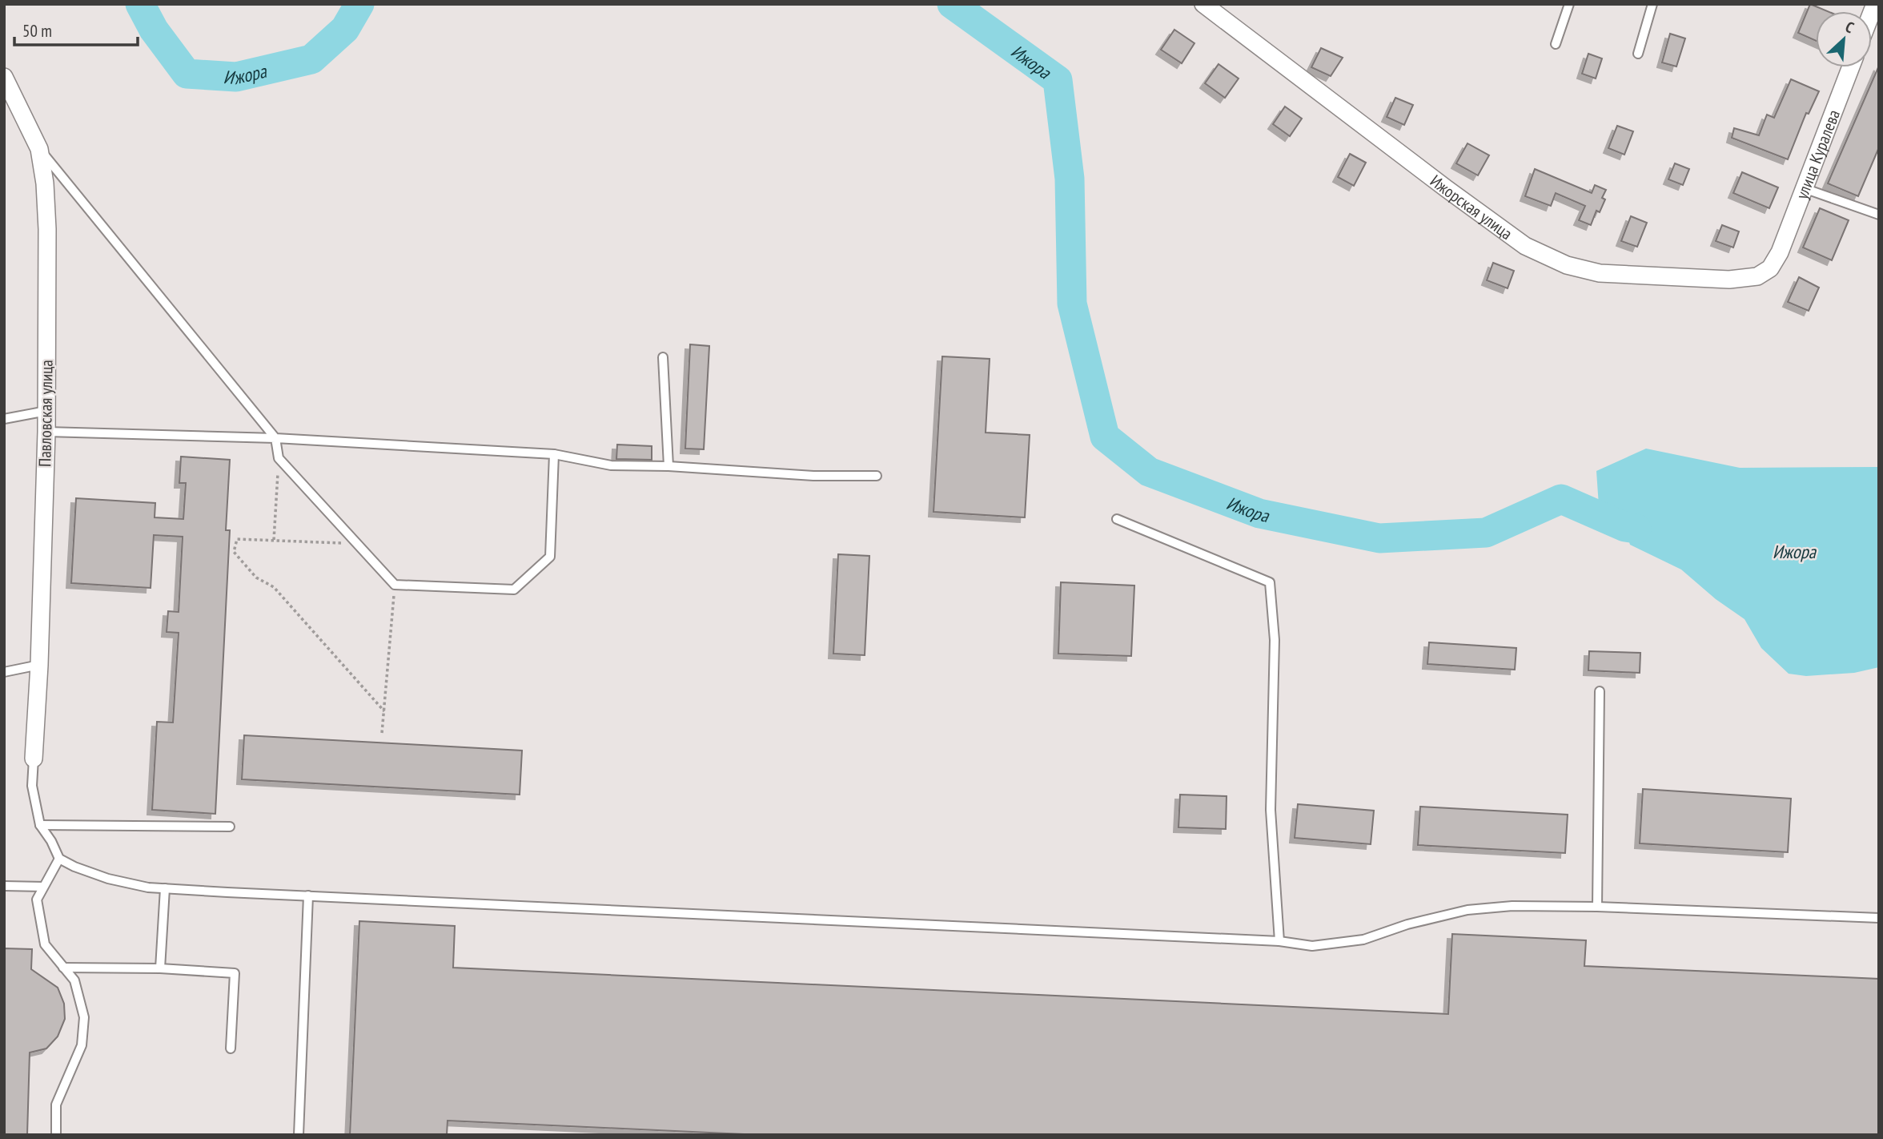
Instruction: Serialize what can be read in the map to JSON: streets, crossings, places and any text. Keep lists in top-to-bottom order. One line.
{"streets":{"street":["улица Куралева","Ижорская улица","Павловская улица"]},"crossings":[["улица Куралева","Ижорская улица"]],"water":["Ижора"],"scale_bar":"50 m","north":"top right"}
